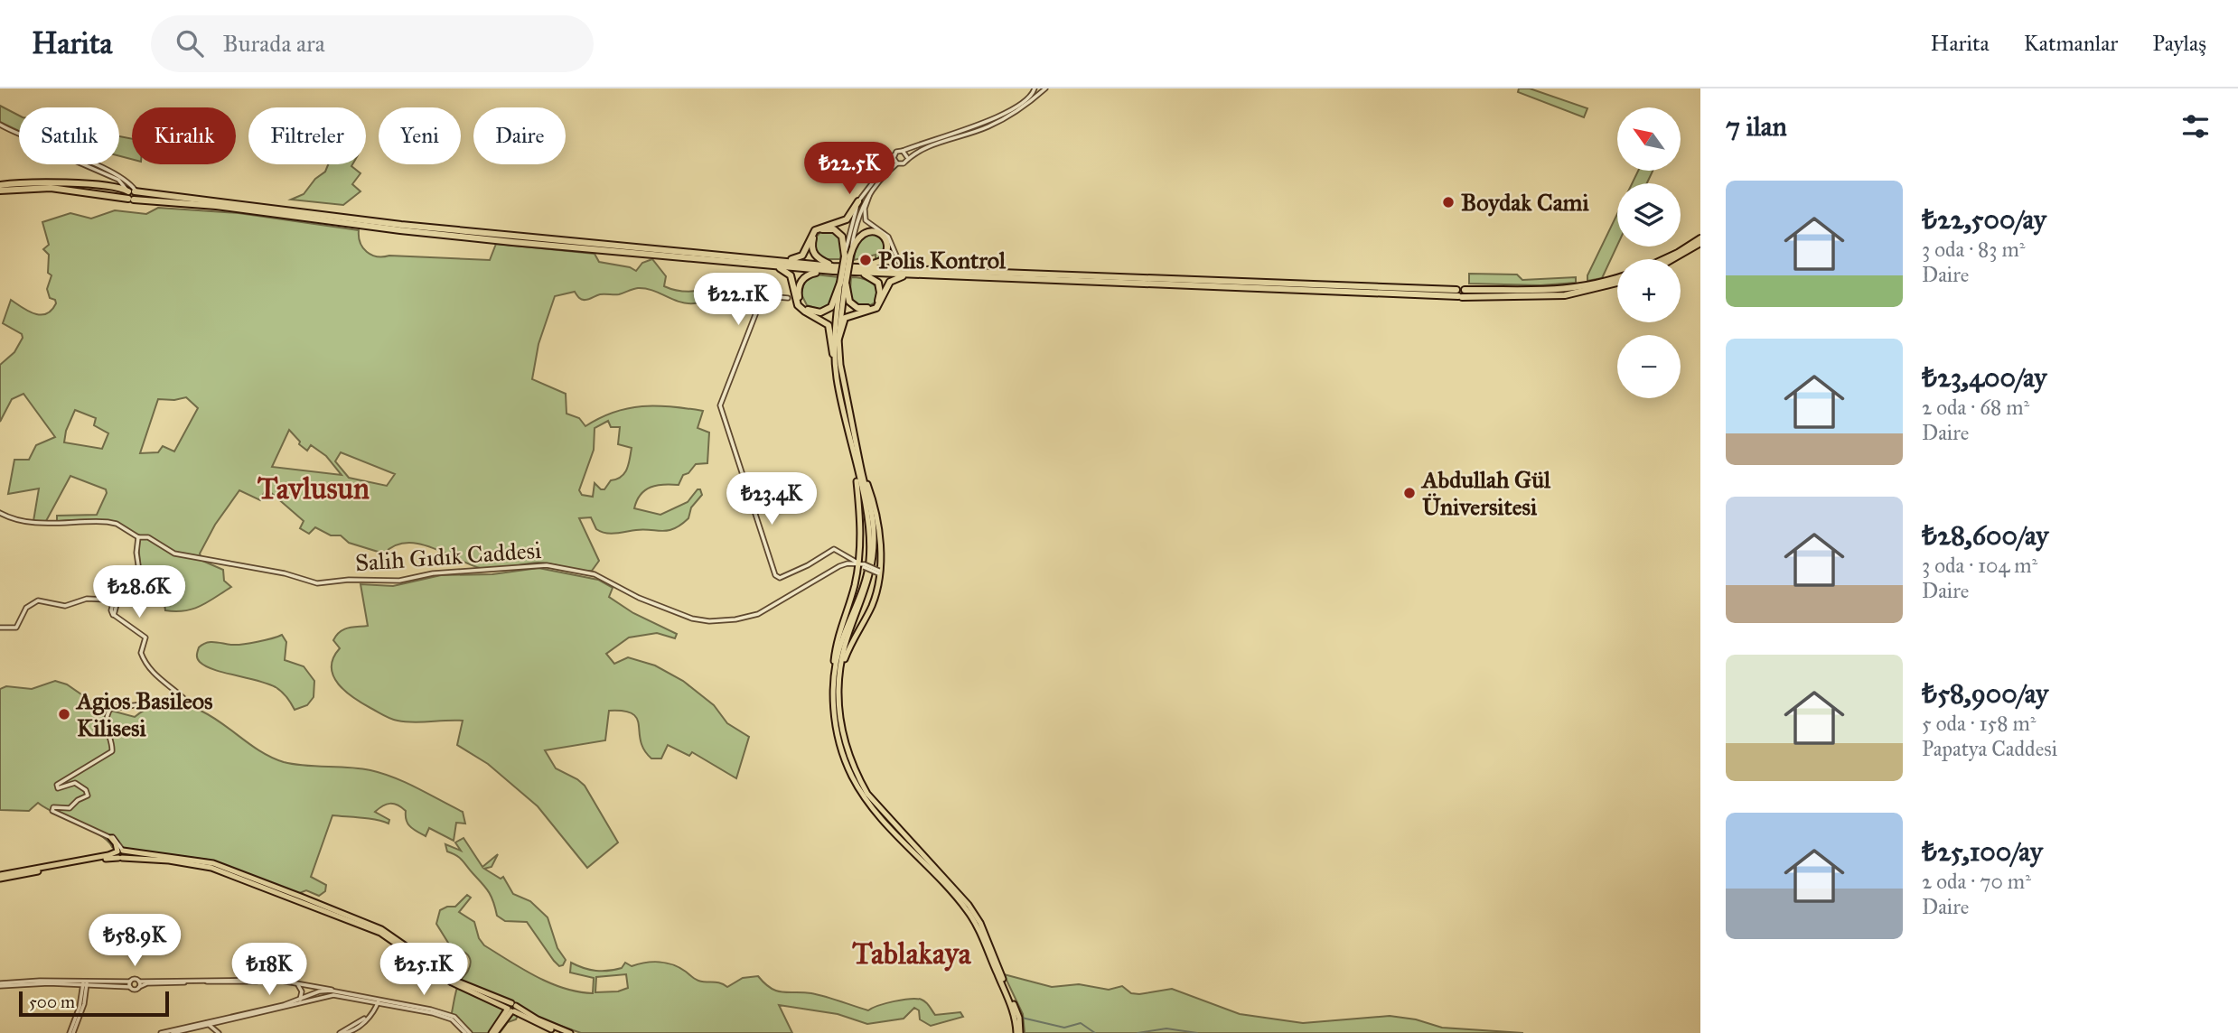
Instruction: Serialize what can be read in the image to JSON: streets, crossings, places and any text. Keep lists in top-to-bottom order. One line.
{"streets":{"street":["Salih Gıdık Caddesi"]},"districts":["Tavlusun","Tablakaya"],"places":["Boydak Cami","Polis Kontrol","Abdullah Gül Üniversitesi","Agios Basileos Kilisesi"],"scale_bar":"500 m","north":"top left","page":{"header":"Harita","search":"Burada ara","nav":["Harita","Katmanlar","Paylaş"],"heading":"7 ilan","map_buttons":["+","−"],"chip":["Satılık","Kiralık","Filtreler","Yeni","Daire"],"price":["₺22.5K","₺22.1K","₺23.4K","₺28.6K","₺58.9K","₺18K","₺25.1K"],"list":[{"name":"₺22,500/ay","note":"3 oda · 83 m² · Daire"},{"name":"₺23,400/ay","note":"2 oda · 68 m² · Daire"},{"name":"₺28,600/ay","note":"3 oda · 104 m² · Daire"},{"name":"₺58,900/ay","note":"5 oda · 158 m² · Papatya Caddesi"},{"name":"₺25,100/ay","note":"2 oda · 70 m² · Daire"}],"scale":"500 m"}}
